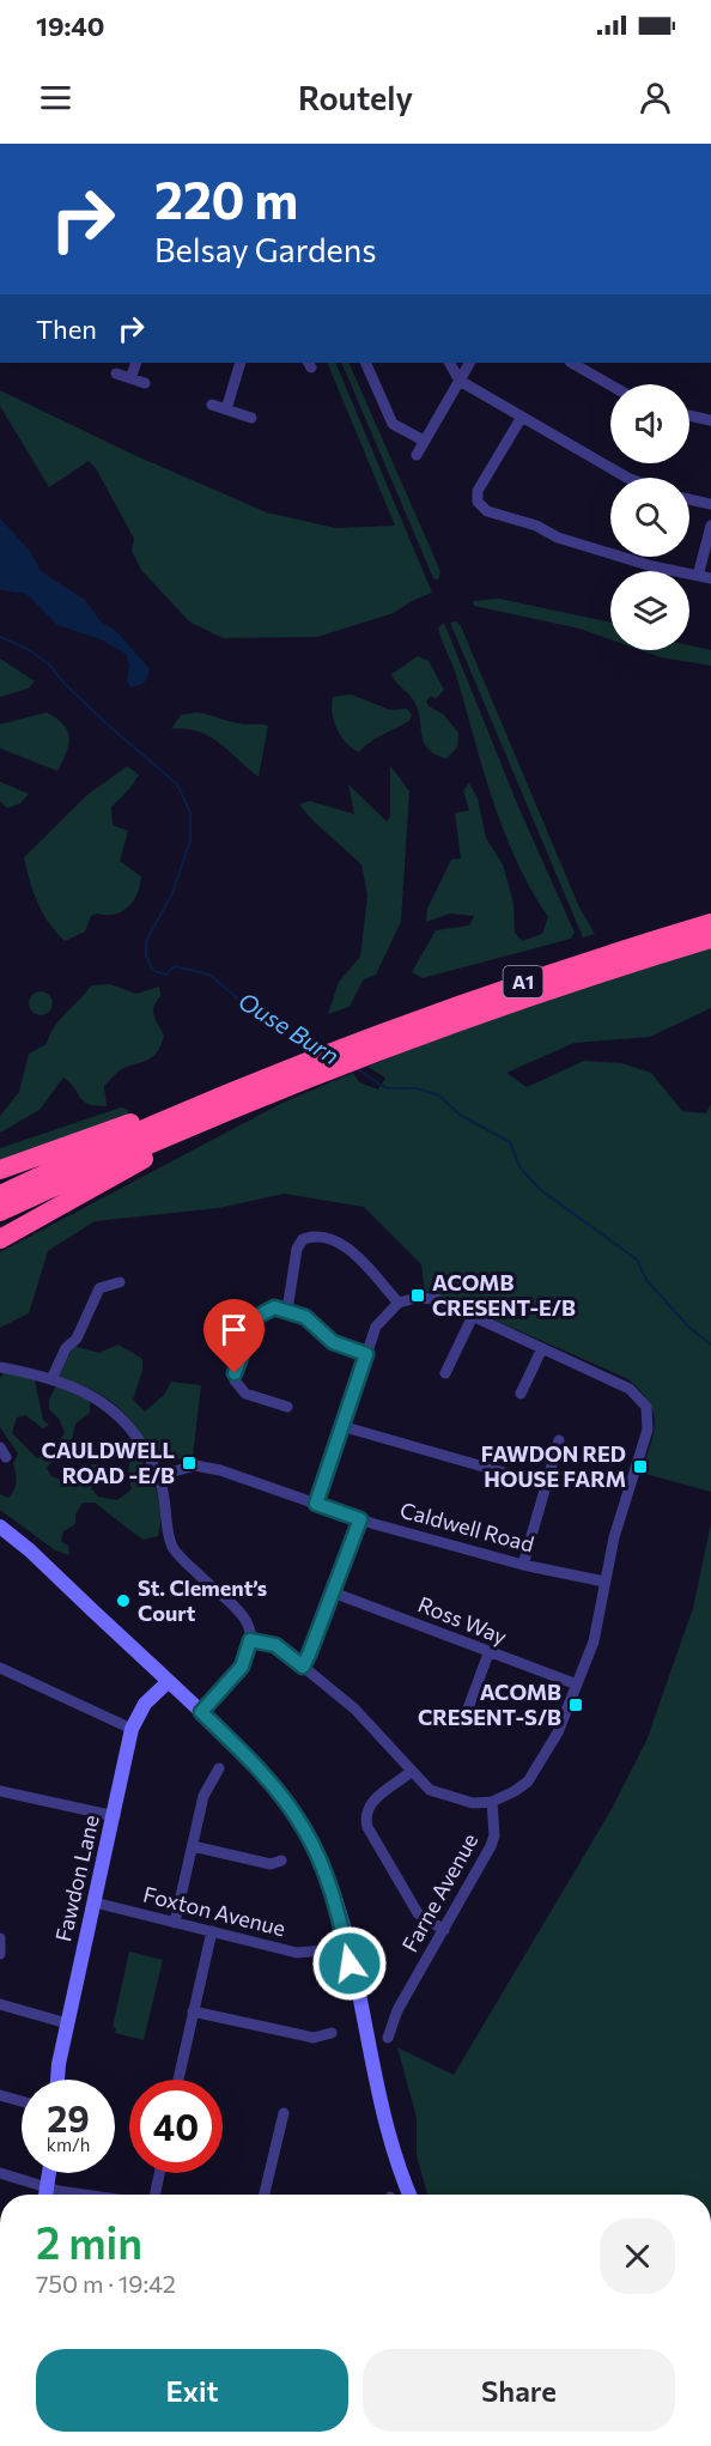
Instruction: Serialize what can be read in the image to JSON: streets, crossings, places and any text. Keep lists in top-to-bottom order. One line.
{"streets":{"highway":["A1"],"street":["Caldwell Road","Ross Way","Fawdon Lane","Farne Avenue","Foxton Avenue"]},"crossings":[["Fawdon Lane","Foxton Avenue"]],"water":["Ouse Burn"],"places":{"transit":["ACOMB CRESENT-E/B","CAULDWELL ROAD -E/B","FAWDON RED HOUSE FARM","ACOMB CRESENT-S/B"],"other":["St. Clement’s Court"]},"page":{"status":"19:40","header":"Routely","turn":["220 m","Belsay Gardens"],"then":"Then","speed":"29 km/h","limit":"40","heading":["2 min","750 m · 19:42"],"buttons":["Exit","Share"]}}
